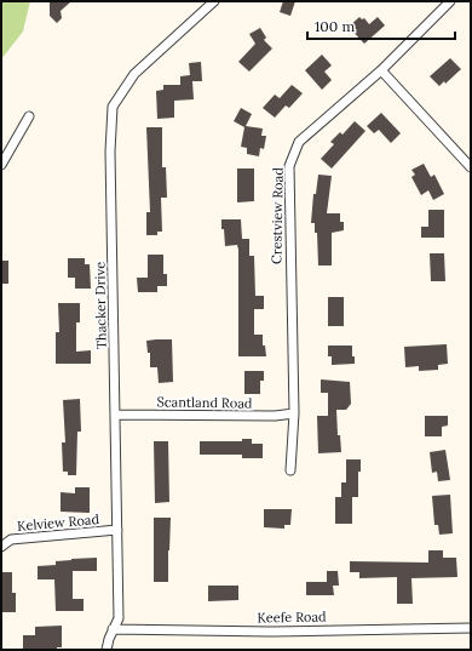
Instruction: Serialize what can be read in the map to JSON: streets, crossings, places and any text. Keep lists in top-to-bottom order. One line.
{"streets":{"street":["Crestview Road","Thacker Drive","Scantland Road","Kelview Road","Keefe Road"]},"crossings":[["Crestview Road","Scantland Road"],["Thacker Drive","Scantland Road"],["Thacker Drive","Kelview Road"],["Thacker Drive","Keefe Road"]],"scale_bar":"100 m"}
